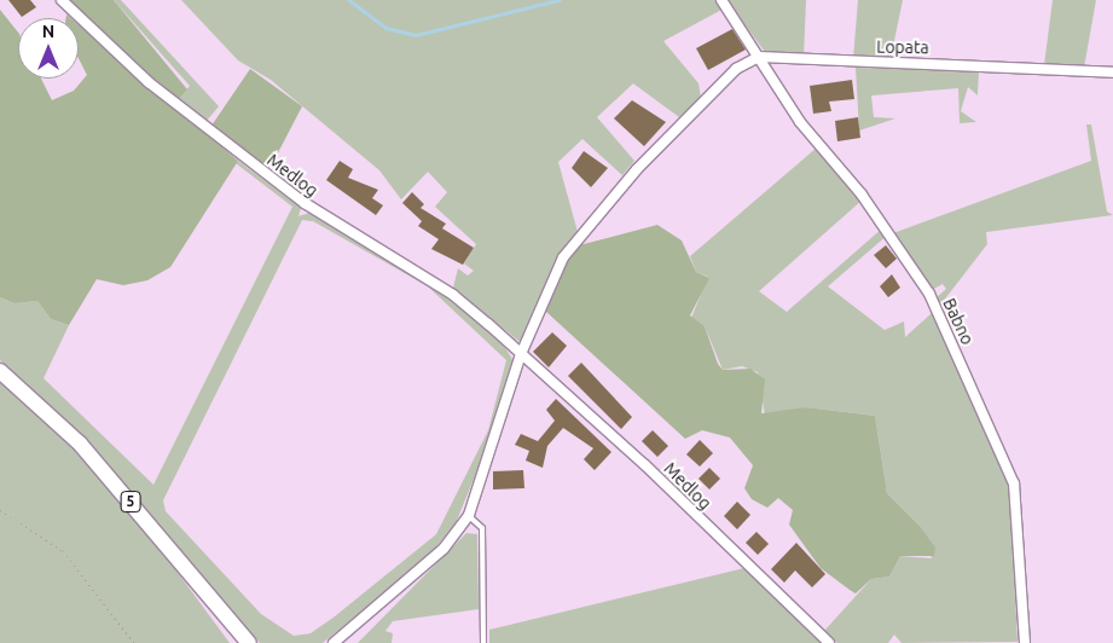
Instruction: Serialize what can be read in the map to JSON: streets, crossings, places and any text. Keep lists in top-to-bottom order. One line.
{"streets":{"main road":["5"],"street":["Lopata","Medlog","Babno"]},"crossings":[["Lopata","Babno"]],"north":"top"}
